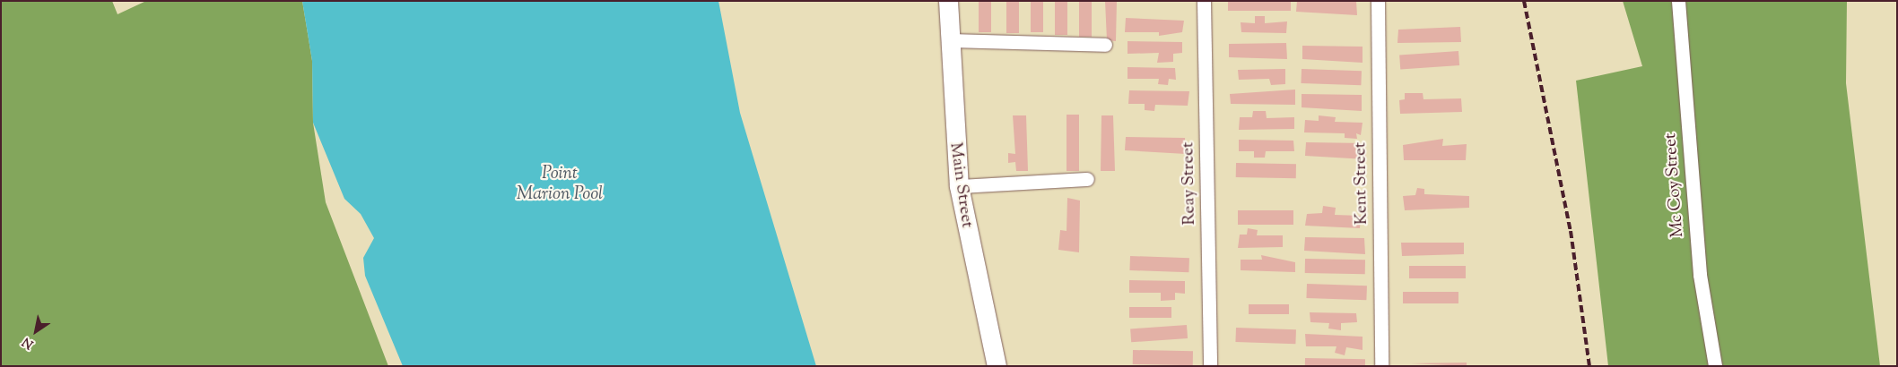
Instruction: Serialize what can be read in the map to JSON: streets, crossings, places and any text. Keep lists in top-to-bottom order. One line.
{"streets":{"main road":["Main Street"],"street":["Reay Street","Kent Street","Mc Coy Street"]},"water":["Point Marion Pool"],"north":"bottom left"}
